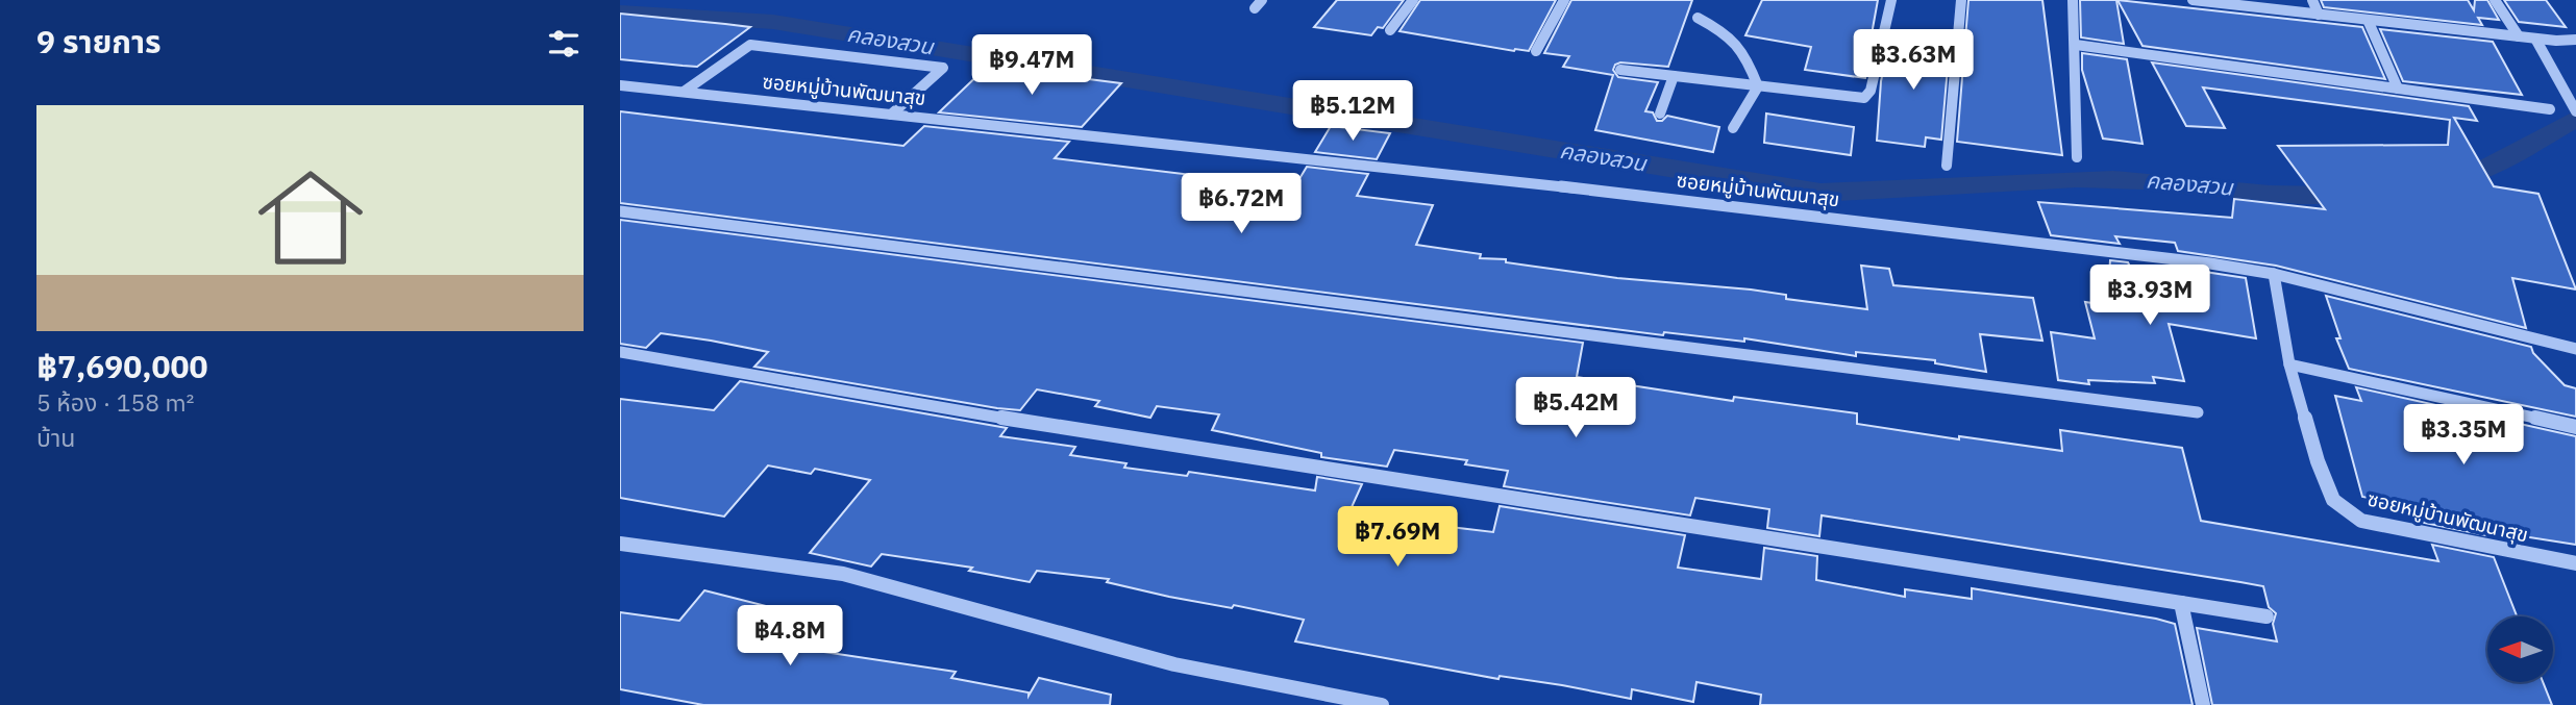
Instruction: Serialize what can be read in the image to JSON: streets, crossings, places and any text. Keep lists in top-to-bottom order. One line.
{"streets":{"street":["ซอยหมู่บ้านพัฒนาสุข"]},"water":["คลองสวน"],"north":"left","page":{"heading":"9 รายการ","price":["฿3.63M","฿9.47M","฿5.12M","฿6.72M","฿3.93M","฿5.42M","฿3.35M","฿7.69M","฿4.8M"],"list":[{"name":"฿7,690,000","note":"5 ห้อง · 158 m² · บ้าน"}]}}
